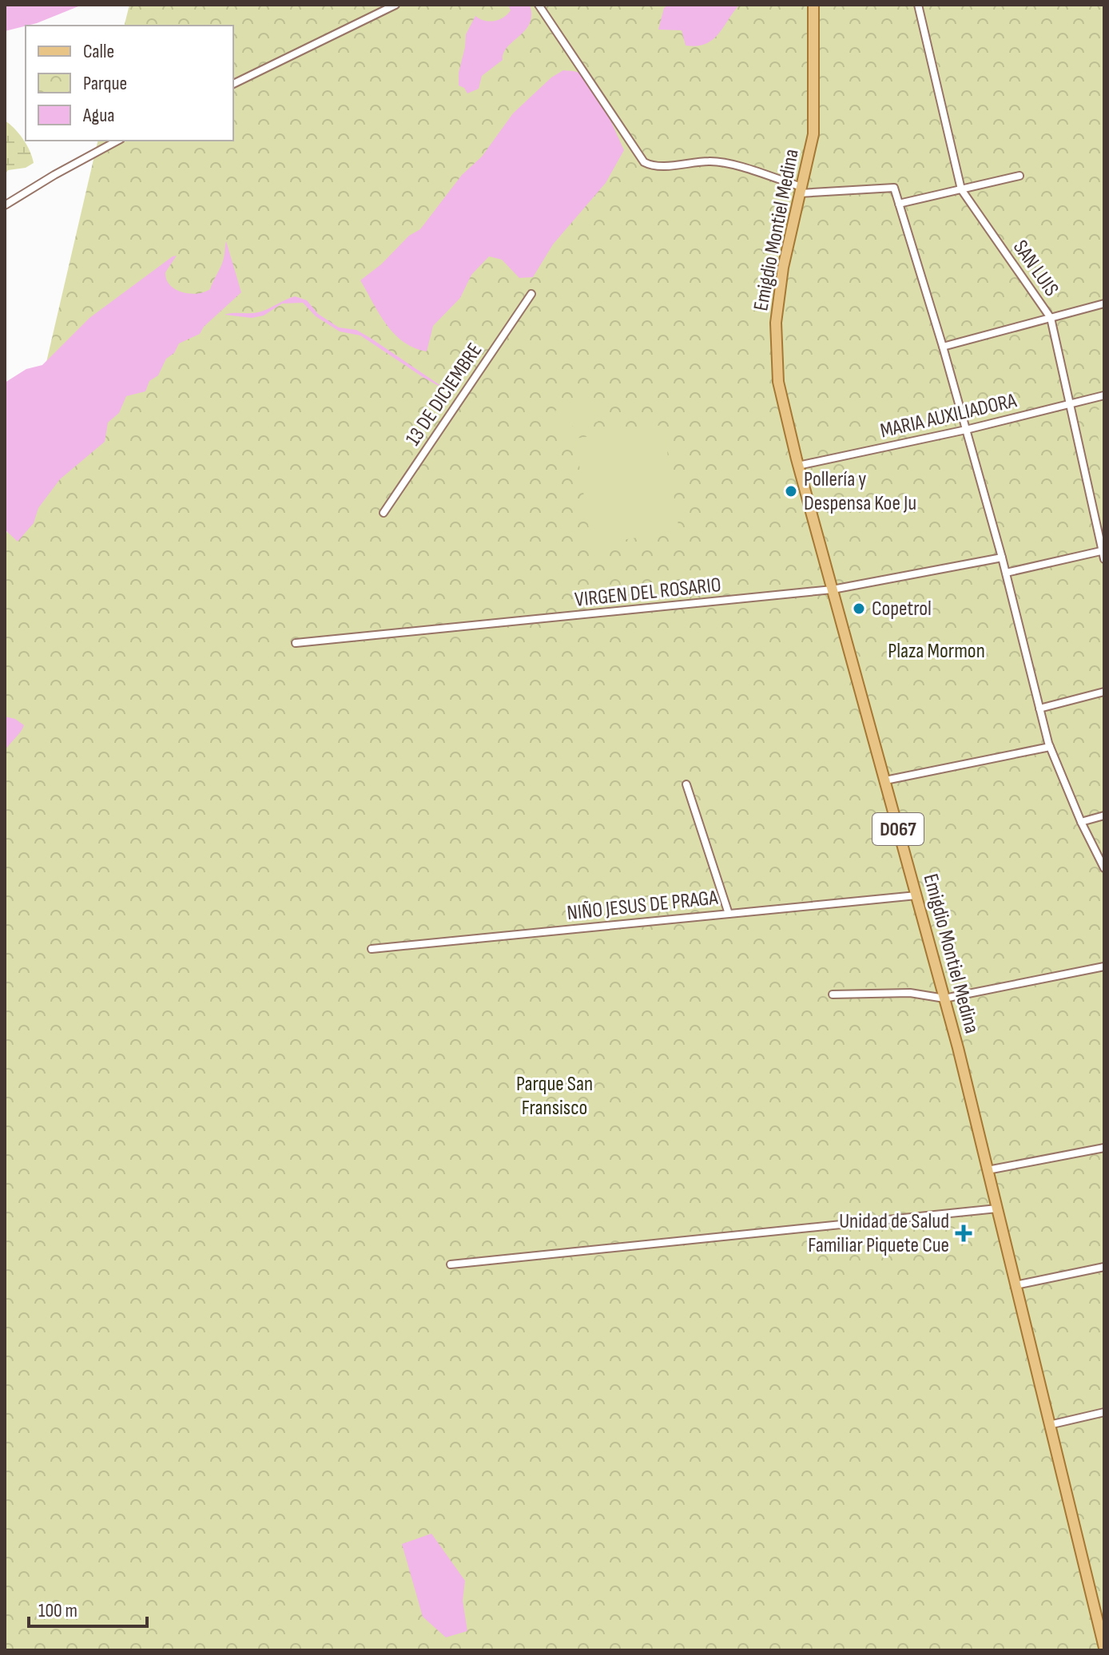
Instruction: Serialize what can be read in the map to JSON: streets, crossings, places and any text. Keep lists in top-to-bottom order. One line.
{"streets":{"main road":["Emigdio Montiel Medina","D067"],"street":["SAN LUIS","13 DE DICIEMBRE","MARIA AUXILIADORA","VIRGEN DEL ROSARIO","NIÑO JESUS DE PRAGA"]},"crossings":[["Emigdio Montiel Medina","MARIA AUXILIADORA"],["Emigdio Montiel Medina","VIRGEN DEL ROSARIO"],["Emigdio Montiel Medina","NIÑO JESUS DE PRAGA"],["SAN LUIS","MARIA AUXILIADORA"]],"parks":["Plaza Mormon","Parque San Fransisco"],"places":{"other":["Pollería y Despensa Koe Ju","Copetrol"],"health":["Unidad de Salud Familiar Piquete Cue"]},"legend":["Calle","Parque","Agua"],"scale_bar":"100 m"}
